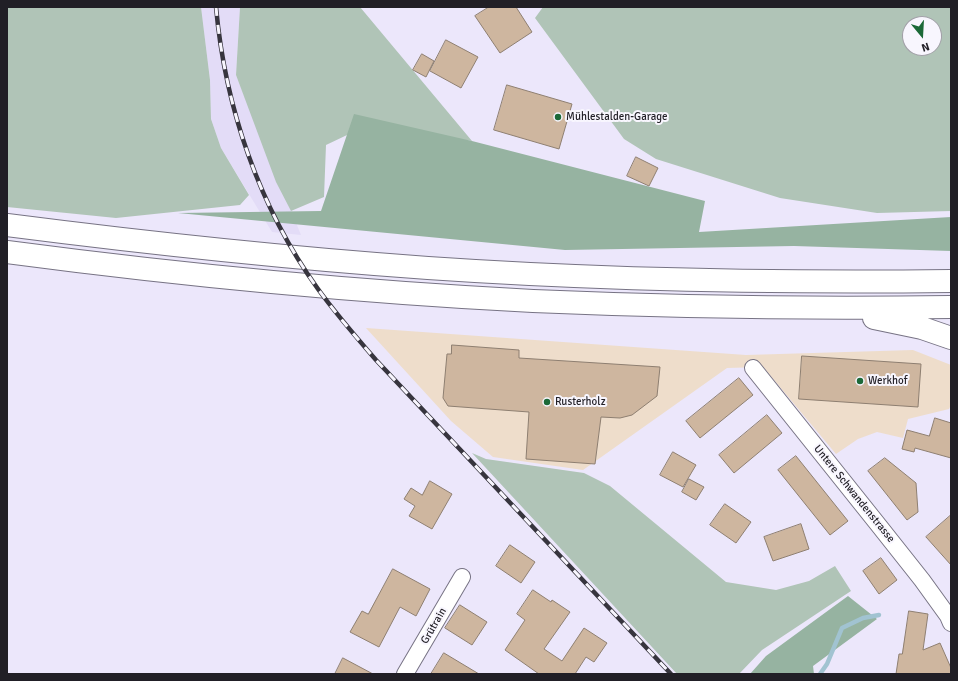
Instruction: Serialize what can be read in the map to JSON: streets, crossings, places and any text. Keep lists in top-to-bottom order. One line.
{"streets":{"street":["Untere Schwandenstrasse","Grütrain"]},"places":["Mühlestalden-Garage","Werkhof","Rusterholz"],"north":"bottom"}
